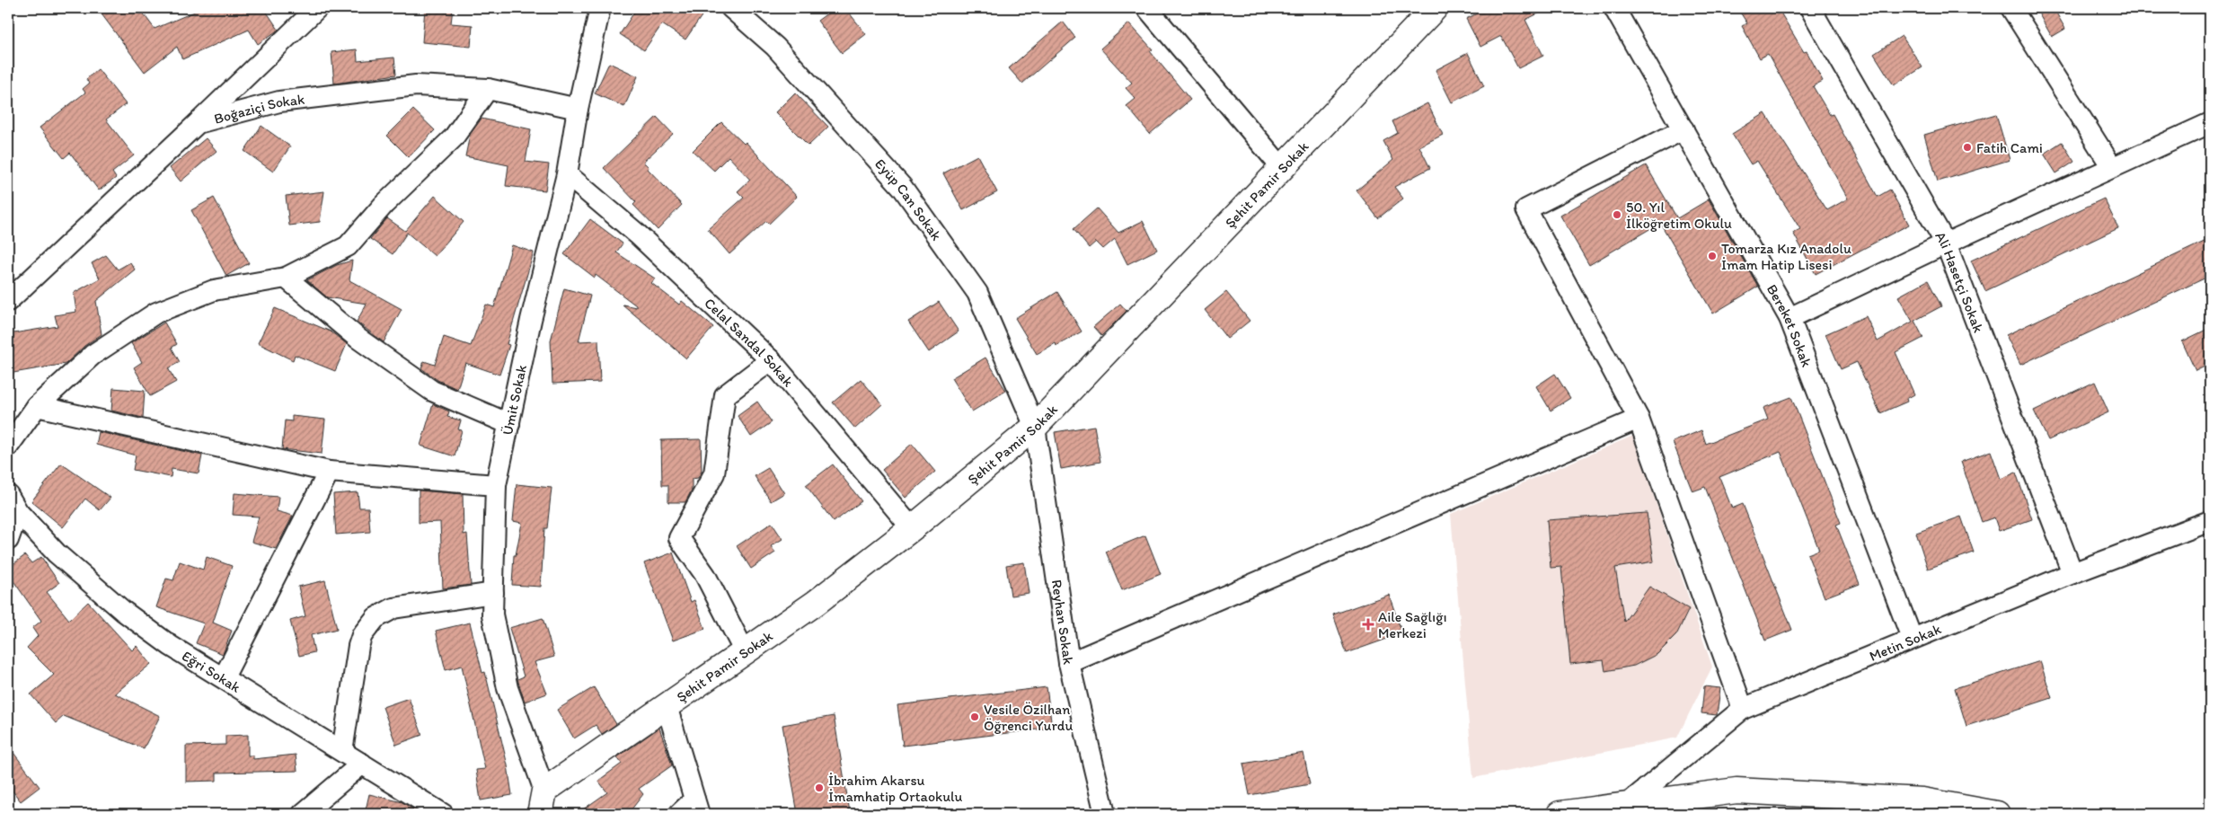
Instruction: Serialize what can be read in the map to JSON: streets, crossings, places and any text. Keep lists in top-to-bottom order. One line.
{"streets":{"street":["Boğaziçi Sokak","Şehit Pamir Sokak","Eyüp Can Sokak","Ali Hasetçi Sokak","Bereket Sokak","Celal Sandal Sokak","Ümit Sokak","Reyhan Sokak","Metin Sokak","Eğri Sokak"]},"crossings":[["Boğaziçi Sokak","Ümit Sokak"],["Şehit Pamir Sokak","Eyüp Can Sokak"],["Şehit Pamir Sokak","Celal Sandal Sokak"],["Şehit Pamir Sokak","Ümit Sokak"],["Şehit Pamir Sokak","Reyhan Sokak"],["Eyüp Can Sokak","Reyhan Sokak"],["Ali Hasetçi Sokak","Metin Sokak"],["Bereket Sokak","Metin Sokak"],["Celal Sandal Sokak","Ümit Sokak"]],"places":{"other":["Fatih Cami","50. Yıl İlköğretim Okulu","Tomarza Kız Anadolu İmam Hatip Lisesi","Vesile Özilhan Öğrenci Yurdu","İbrahim Akarsu İmamhatip Ortaokulu"],"health":["Aile Sağlığı Merkezi"]}}
